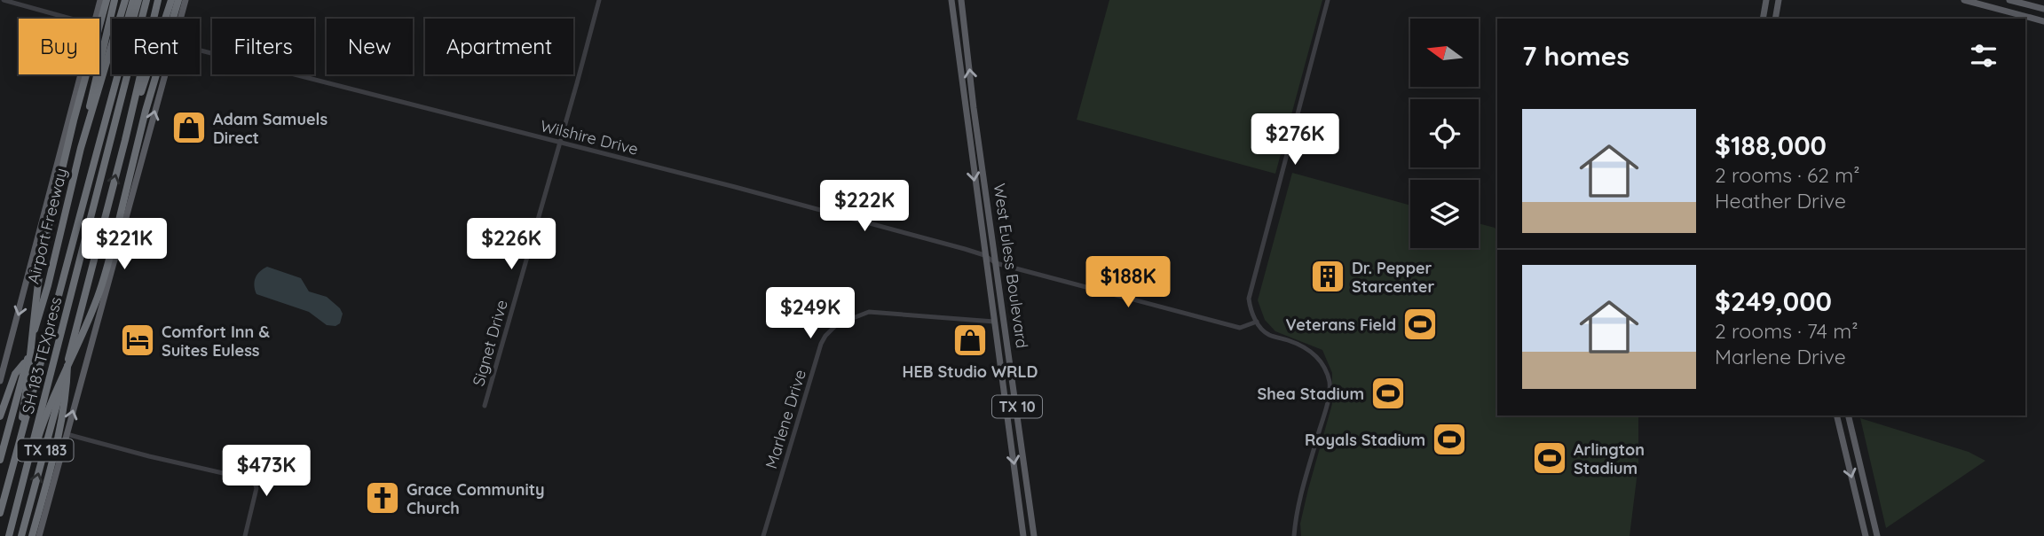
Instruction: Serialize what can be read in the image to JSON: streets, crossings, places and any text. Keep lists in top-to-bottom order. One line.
{"streets":{"highway":["Airport Freeway","SH 183 TEXpress","TX 183"],"main road":["West Euless Boulevard","TX 10"],"street":["Wilshire Drive","Signet Drive","Marlene Drive"]},"crossings":[["Wilshire Drive","West Euless Boulevard"],["Wilshire Drive","Signet Drive"],["West Euless Boulevard","Marlene Drive"]],"one_way":["Airport Freeway"],"places":{"shop":["Adam Samuels Direct","HEB Studio WRLD"],"building":["Dr. Pepper Starcenter"],"sports":["Veterans Field","Shea Stadium","Royals Stadium","Arlington Stadium"],"hotel":["Comfort Inn & Suites Euless"],"church":["Grace Community Church"]},"north":"left","page":{"chip":["Buy","Rent","Filters","New","Apartment"],"heading":"7 homes","list":[{"name":"$188,000","note":"2 rooms · 62 m² · Heather Drive"},{"name":"$249,000","note":"2 rooms · 74 m² · Marlene Drive"}],"price":["$276K","$222K","$221K","$226K","$188K","$249K","$473K"]}}
